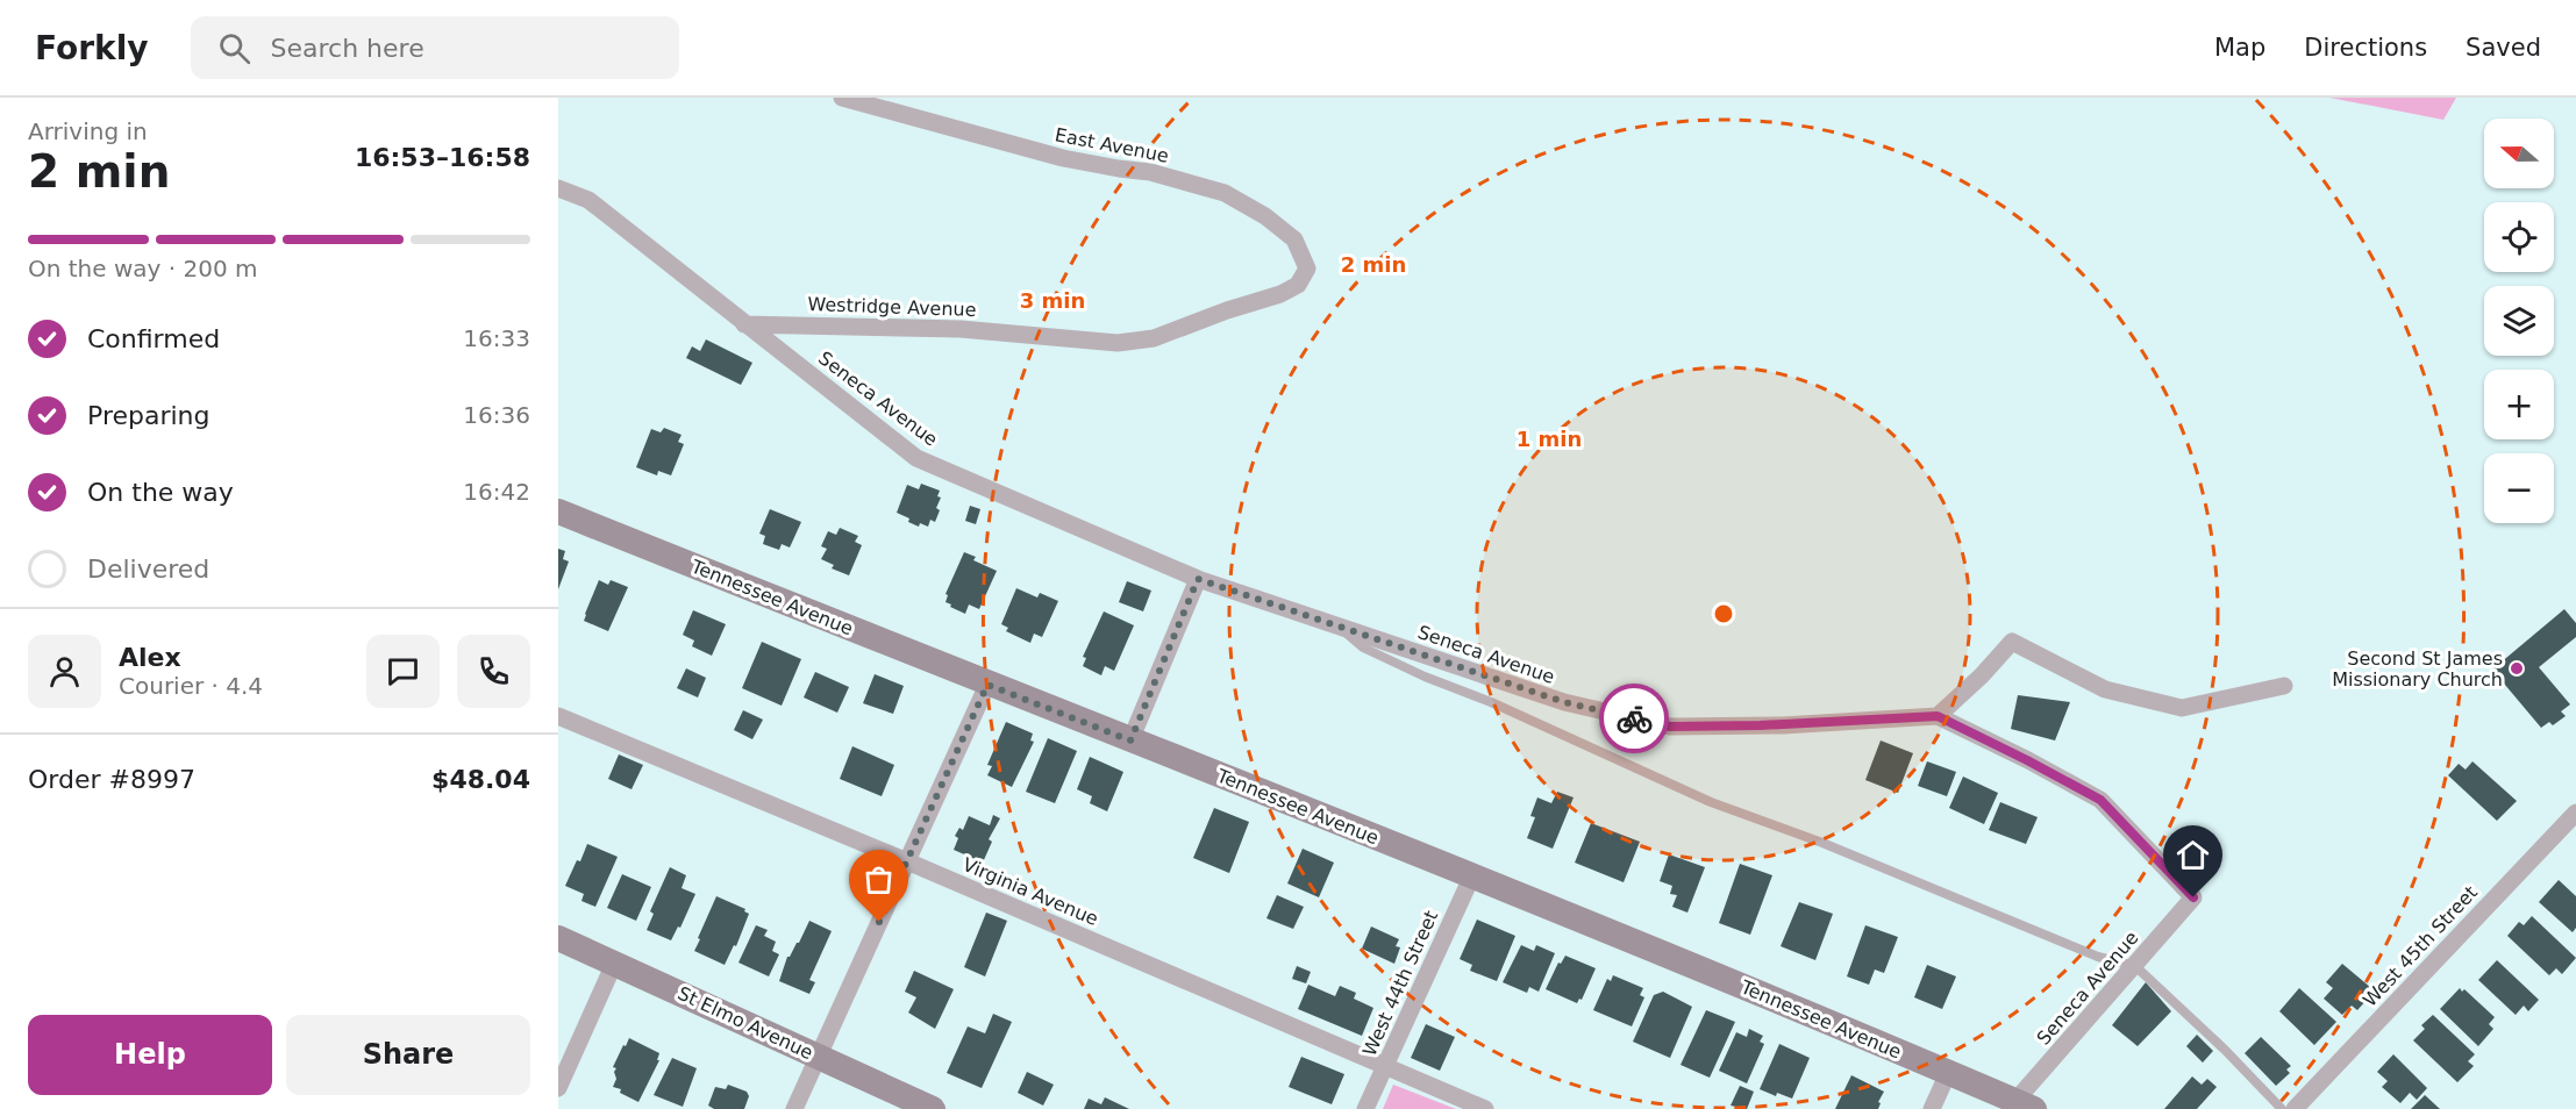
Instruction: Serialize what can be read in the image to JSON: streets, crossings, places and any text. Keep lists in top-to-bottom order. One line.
{"streets":{"street":["East Avenue","Westridge Avenue","Seneca Avenue","Tennessee Avenue","Virginia Avenue","West 45th Street","West 44th Street","St Elmo Avenue"]},"crossings":[["East Avenue","Westridge Avenue"],["Westridge Avenue","Seneca Avenue"],["Seneca Avenue","Tennessee Avenue"],["Tennessee Avenue","West 44th Street"],["Virginia Avenue","West 44th Street"]],"places":["Second St James Missionary Church"],"north":"left","page":{"header":"Forkly","search":"Search here","nav":["Map","Directions","Saved"],"heading":["2 min","Arriving in","16:53–16:58"],"panel":["Alex","Courier · 4.4","Order #8997","$48.04"],"map_buttons":["+","−"],"bar":"On the way · 200 m","list":[["Confirmed","16:33"],["Preparing","16:36"],["On the way","16:42"],"Delivered"],"buttons":["Help","Share"]},"rings":["2 min","3 min","1 min"]}
